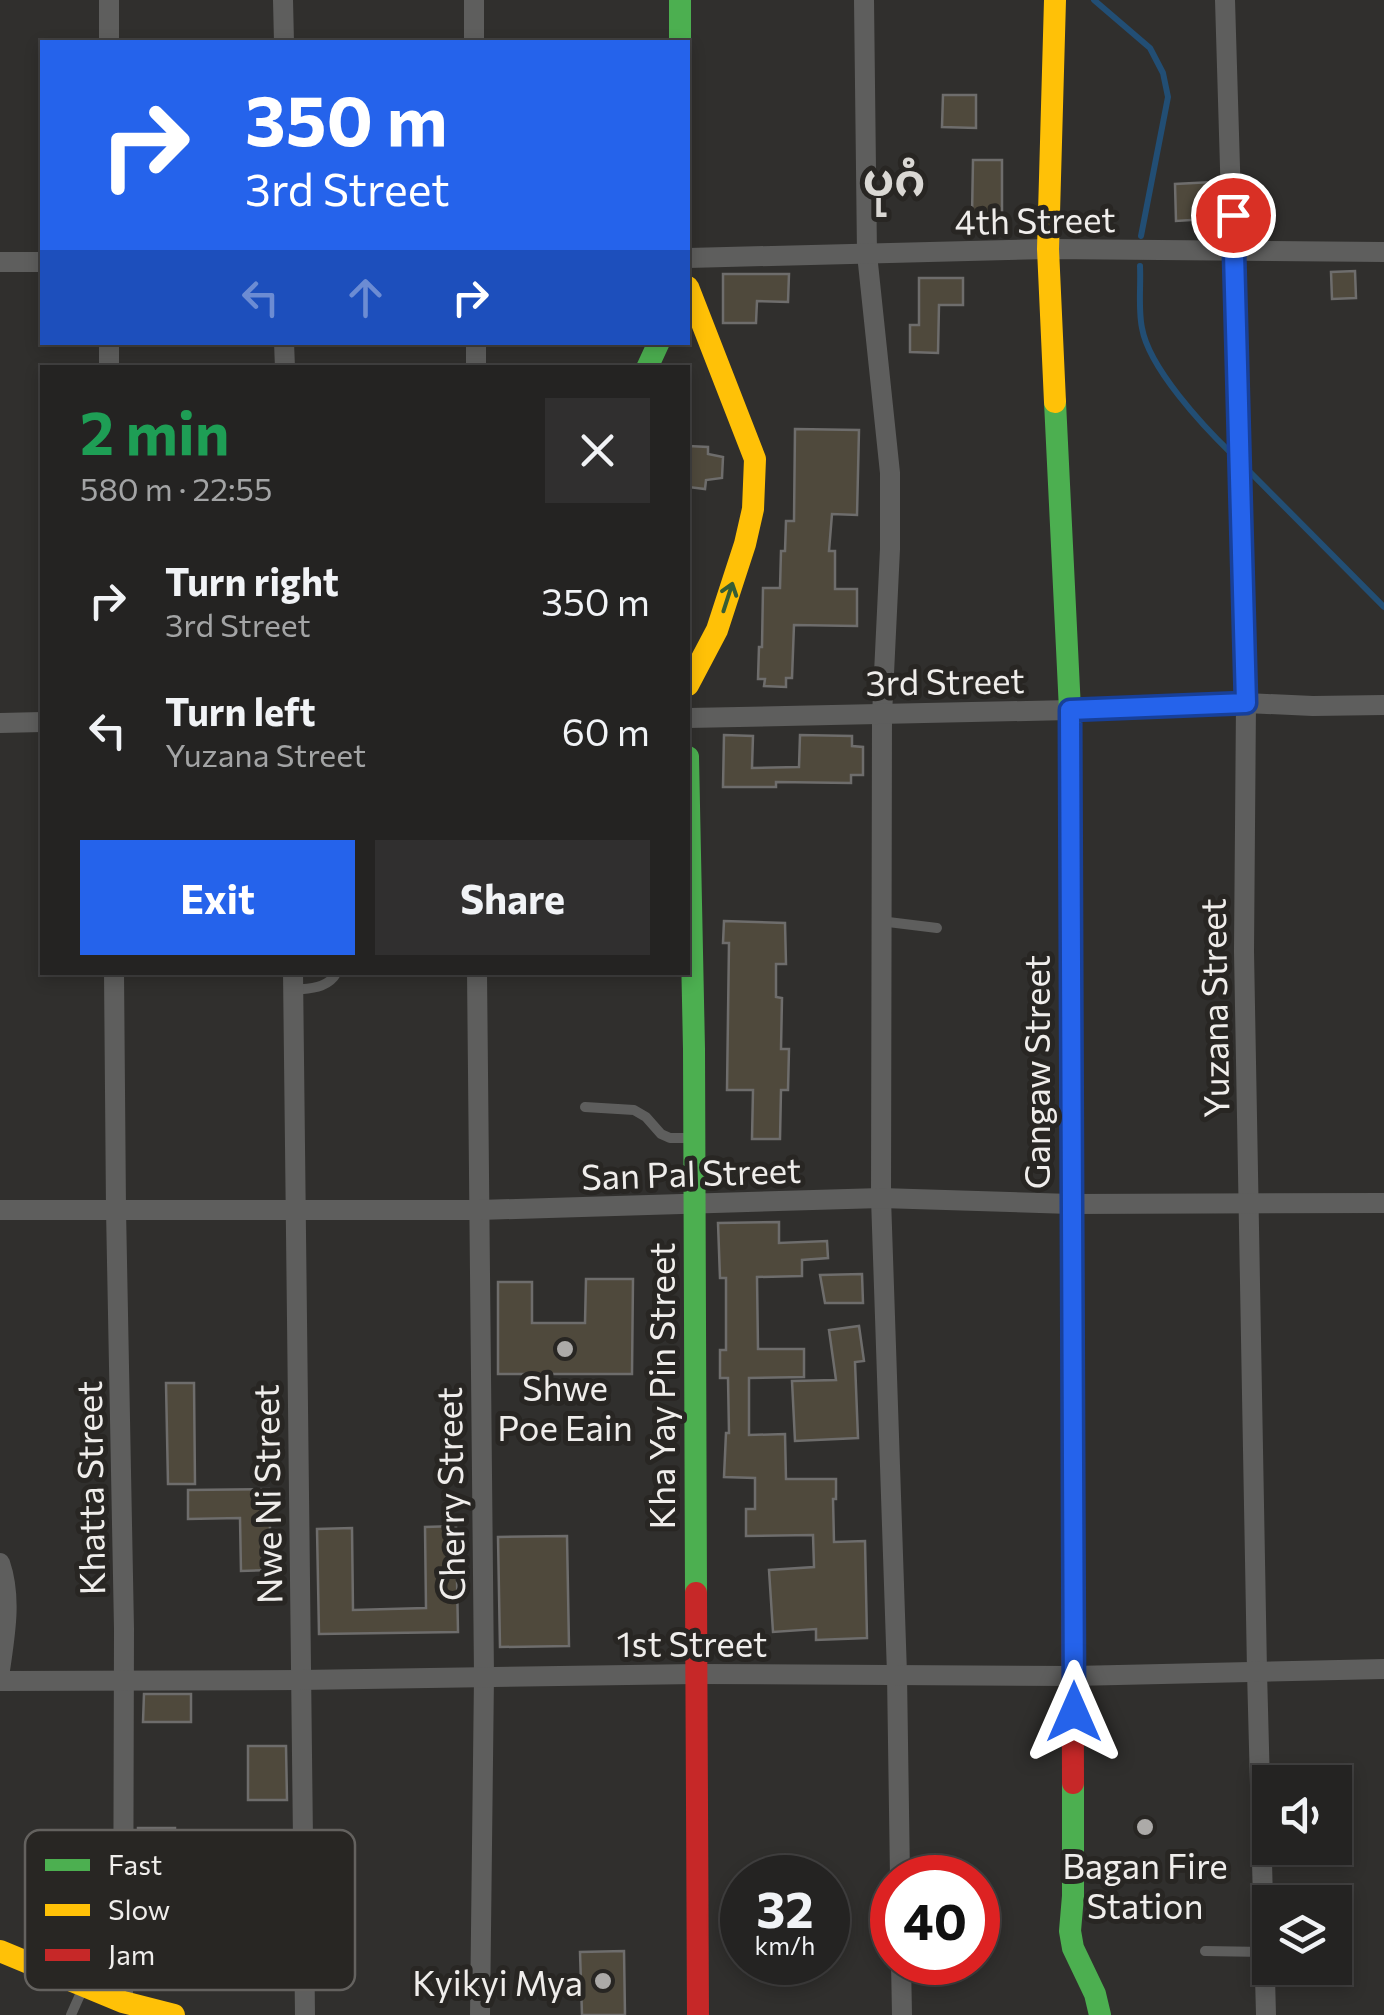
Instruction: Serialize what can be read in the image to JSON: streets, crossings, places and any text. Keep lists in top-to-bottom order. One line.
{"streets":{"street":["4th Street","3rd Street","Yuzana Street","Gangaw Street","San Pal Street","Kha Yay Pin Street","Khatta Street","Nwe Ni Street","Cherry Street","1st Street"]},"crossings":[["4th Street","Yuzana Street"],["4th Street","Gangaw Street"],["3rd Street","Yuzana Street"],["3rd Street","Gangaw Street"],["Yuzana Street","San Pal Street"],["Yuzana Street","1st Street"],["Gangaw Street","San Pal Street"],["Gangaw Street","1st Street"],["San Pal Street","Kha Yay Pin Street"],["San Pal Street","Khatta Street"],["San Pal Street","Nwe Ni Street"],["San Pal Street","Cherry Street"],["Kha Yay Pin Street","1st Street"],["Khatta Street","1st Street"],["Nwe Ni Street","1st Street"],["Cherry Street","1st Street"]],"districts":["ပုဂံ"],"places":["Shwe Poe Eain","Bagan Fire Station","Kyikyi Mya"],"legend":["Fast","Slow","Jam"],"page":{"turn":["350 m","3rd Street"],"heading":["2 min","580 m · 22:55"],"list":[{"name":"Turn right","note":"3rd Street","value":"350 m"},{"name":"Turn left","note":"Yuzana Street","value":"60 m"}],"buttons":["Exit","Share"],"speed":"32 km/h","limit":"40"}}
